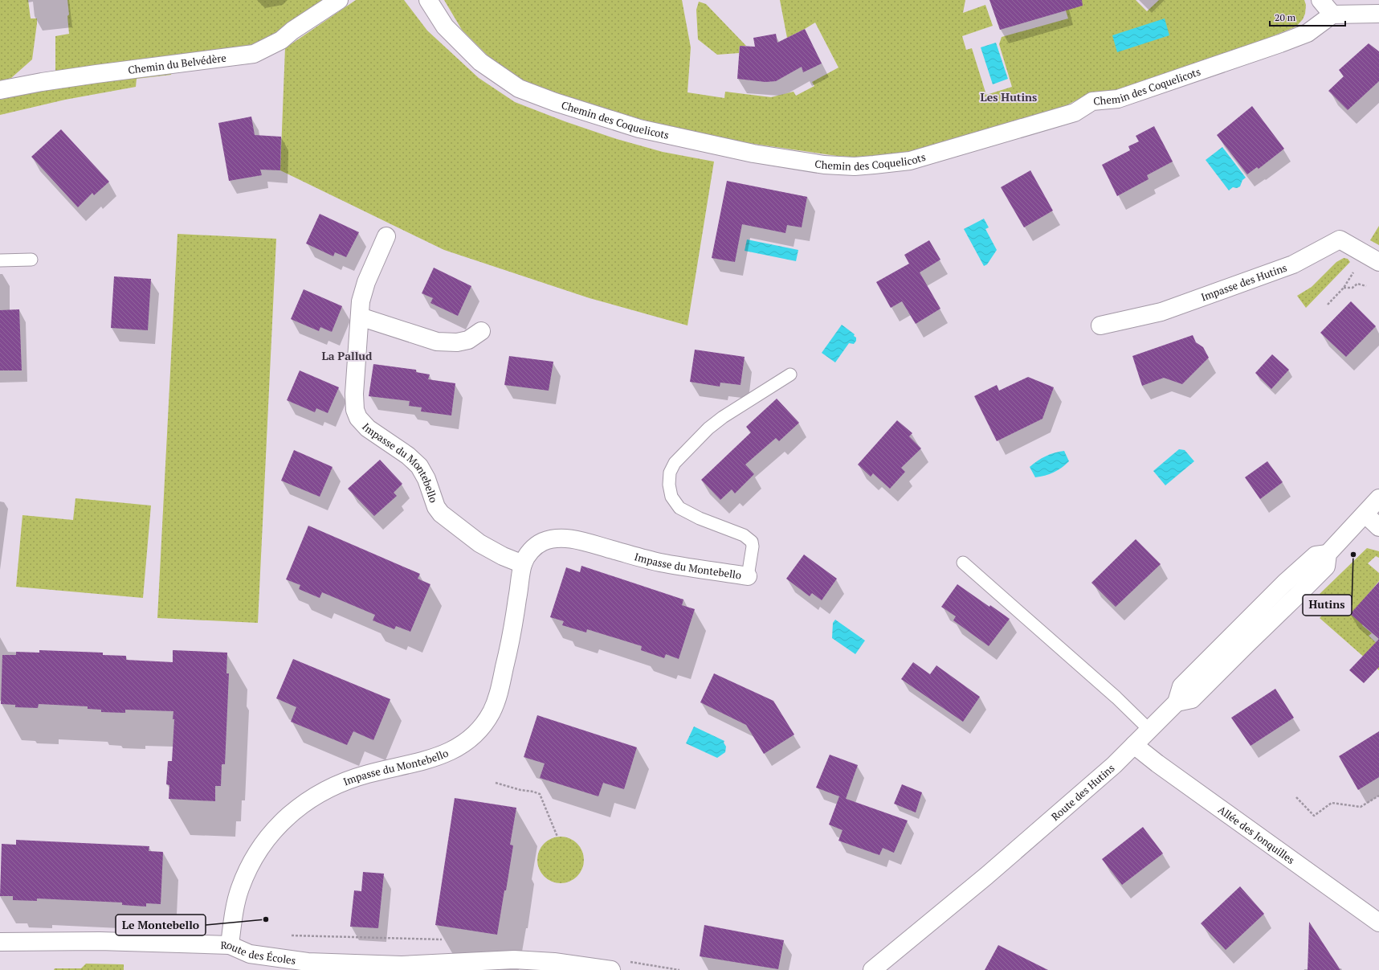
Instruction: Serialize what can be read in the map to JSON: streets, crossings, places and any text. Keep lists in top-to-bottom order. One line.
{"streets":{"street":["Chemin du Belvédère","Chemin des Coquelicots","Impasse des Hutins","Impasse du Montebello","Route des Hutins","Allée des Jonquilles","Route des Écoles"]},"crossings":[["Impasse du Montebello","Route des Écoles"],["Route des Hutins","Allée des Jonquilles"]],"districts":["Les Hutins","La Pallud"],"places":["Hutins","Le Montebello"],"scale_bar":"20 m"}
